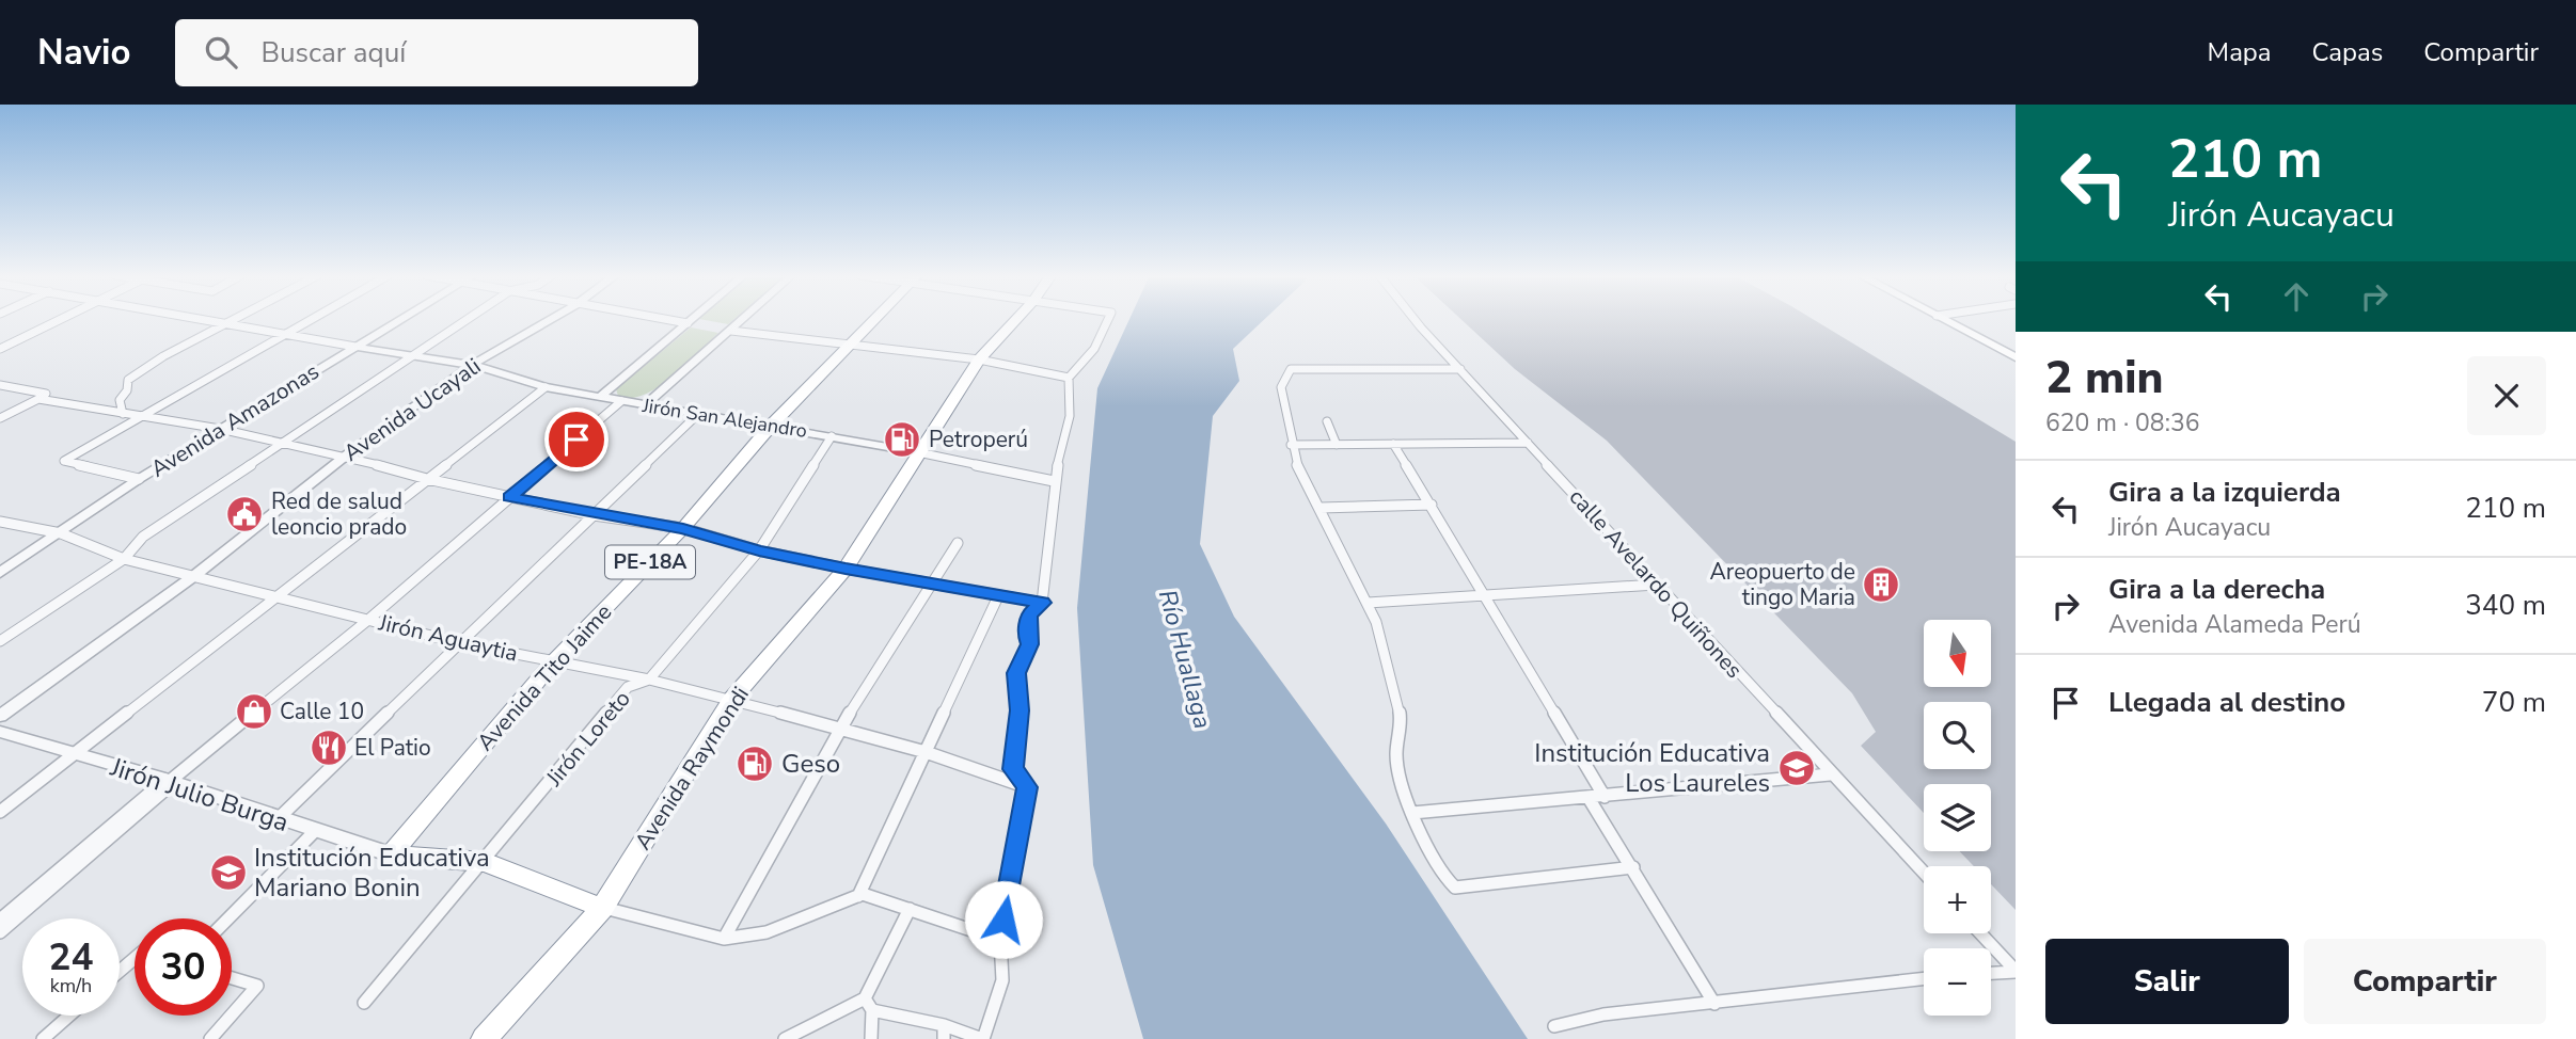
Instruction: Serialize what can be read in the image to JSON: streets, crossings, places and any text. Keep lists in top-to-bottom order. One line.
{"streets":{"highway":["PE-18A","Avenida Tito Jaime","Avenida Raymondi","Jirón Julio Burga"],"street":["Avenida Ucayali","Jirón San Alejandro","Avenida Amazonas","calle Avelardo Quiñones","Jirón Aguaytia","Jirón Loreto"]},"crossings":[["Avenida Ucayali","Jirón San Alejandro"],["Avenida Ucayali","Jirón Aguaytia"],["Jirón San Alejandro","Avenida Amazonas"],["Jirón San Alejandro","Avenida Tito Jaime"],["Jirón San Alejandro","Jirón Loreto"],["Jirón San Alejandro","Avenida Raymondi"],["Avenida Amazonas","Jirón Aguaytia"],["Jirón Aguaytia","Avenida Tito Jaime"],["Jirón Aguaytia","Jirón Loreto"],["Jirón Aguaytia","Avenida Raymondi"],["Avenida Tito Jaime","Jirón Julio Burga"],["Jirón Loreto","Jirón Julio Burga"],["Avenida Raymondi","Jirón Julio Burga"]],"water":["Río Huallaga"],"places":{"fuel station":["Petroperú","Geso"],"public building":["Red de salud leoncio prado"],"building":["Areopuerto de tingo Maria"],"shop":["Calle 10"],"restaurant":["El Patio"],"school or university":["Institución Educativa Los Laureles","Institución Educativa Mariano Bonin"]},"north":"bottom","page":{"header":"Navio","search":"Buscar aquí","nav":["Mapa","Capas","Compartir"],"turn":["210 m","Jirón Aucayacu"],"heading":["2 min","620 m · 08:36"],"list":[{"name":"Gira a la izquierda","note":"Jirón Aucayacu","value":"210 m"},{"name":"Gira a la derecha","note":"Avenida Alameda Perú","value":"340 m"},{"name":"Llegada al destino","value":"70 m"}],"map_buttons":["+","−"],"speed":"24 km/h","limit":"30","buttons":["Salir","Compartir"]}}
